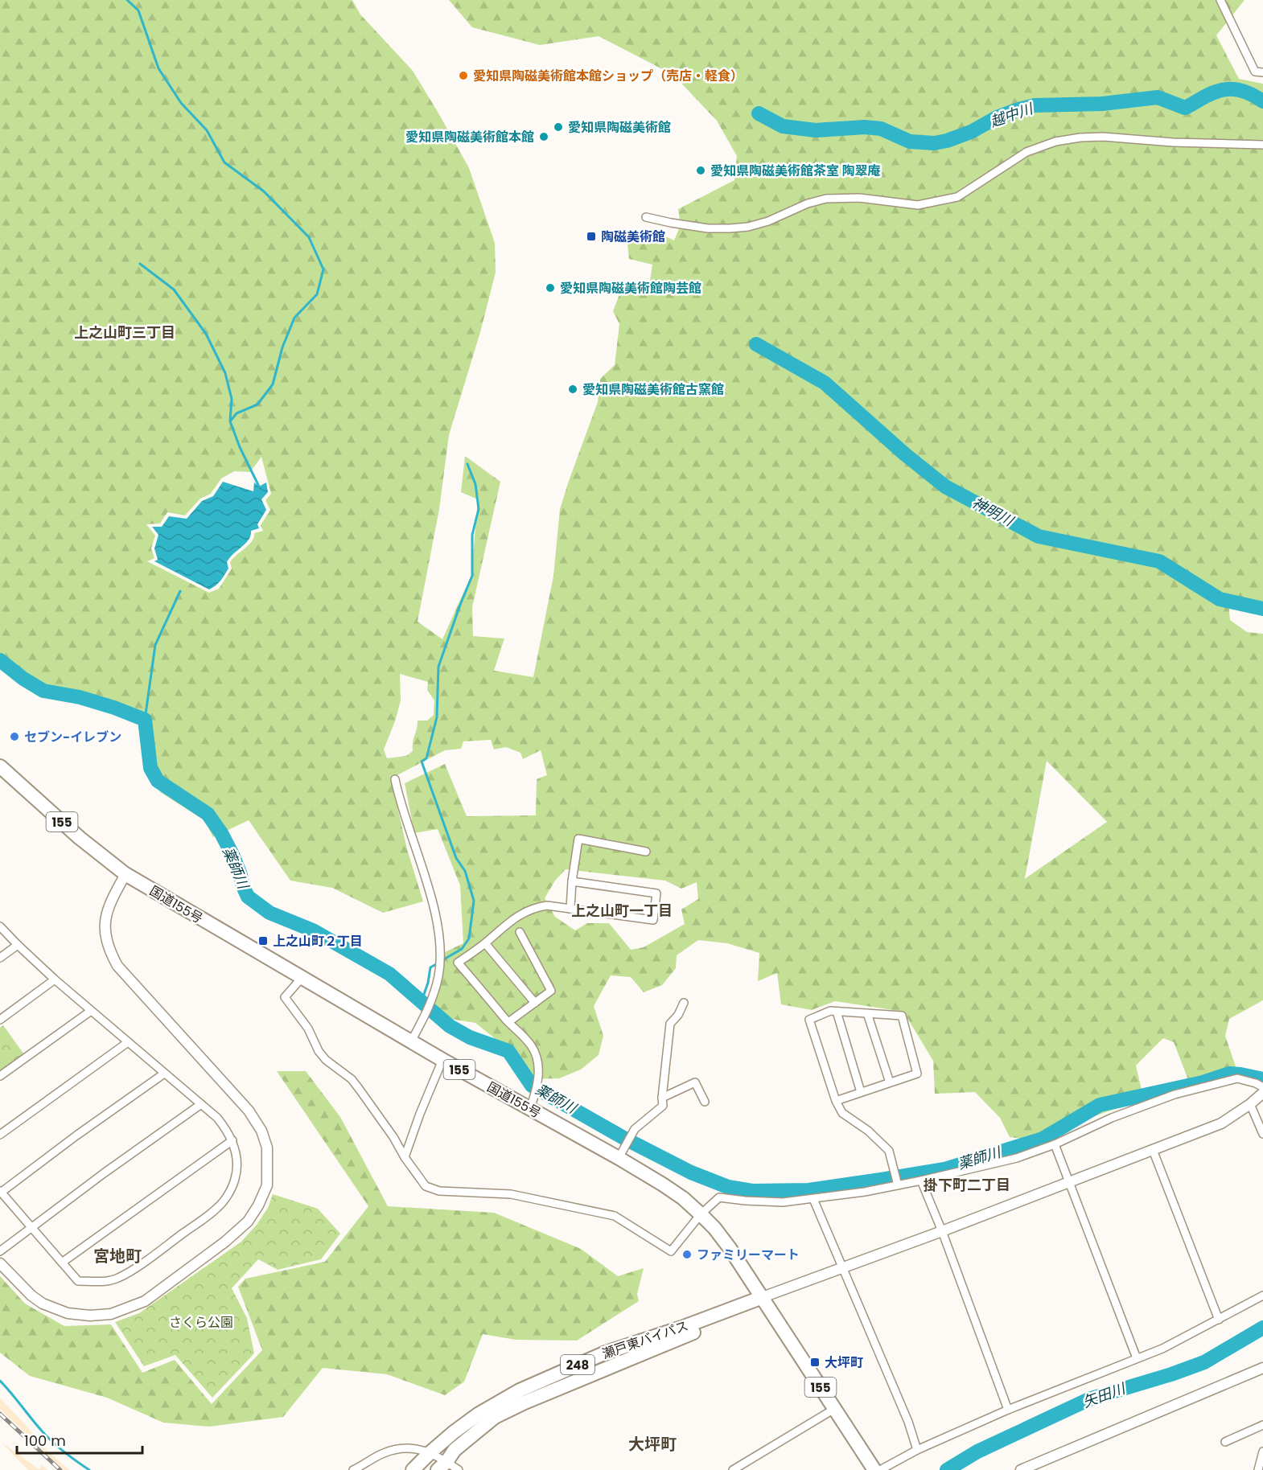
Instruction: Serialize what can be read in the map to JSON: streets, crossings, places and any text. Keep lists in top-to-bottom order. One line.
{"streets":{"highway":["155","国道155号","瀬戸東バイパス","248"]},"crossings":[["国道155号","瀬戸東バイパス"]],"districts":["上之山町三丁目","上之山町一丁目","掛下町二丁目","宮地町","大坪町"],"water":["越中川","神明川","薬師川","矢田川"],"parks":["さくら公園"],"places":{"other":["愛知県陶磁美術館本館ショップ（売店・軽食）","愛知県陶磁美術館","愛知県陶磁美術館本館","愛知県陶磁美術館茶室 陶翠庵","愛知県陶磁美術館陶芸館","愛知県陶磁美術館古窯館","セブン-イレブン","ファミリーマート"],"transit":["陶磁美術館","上之山町２丁目","大坪町"]},"scale_bar":"100 m"}
